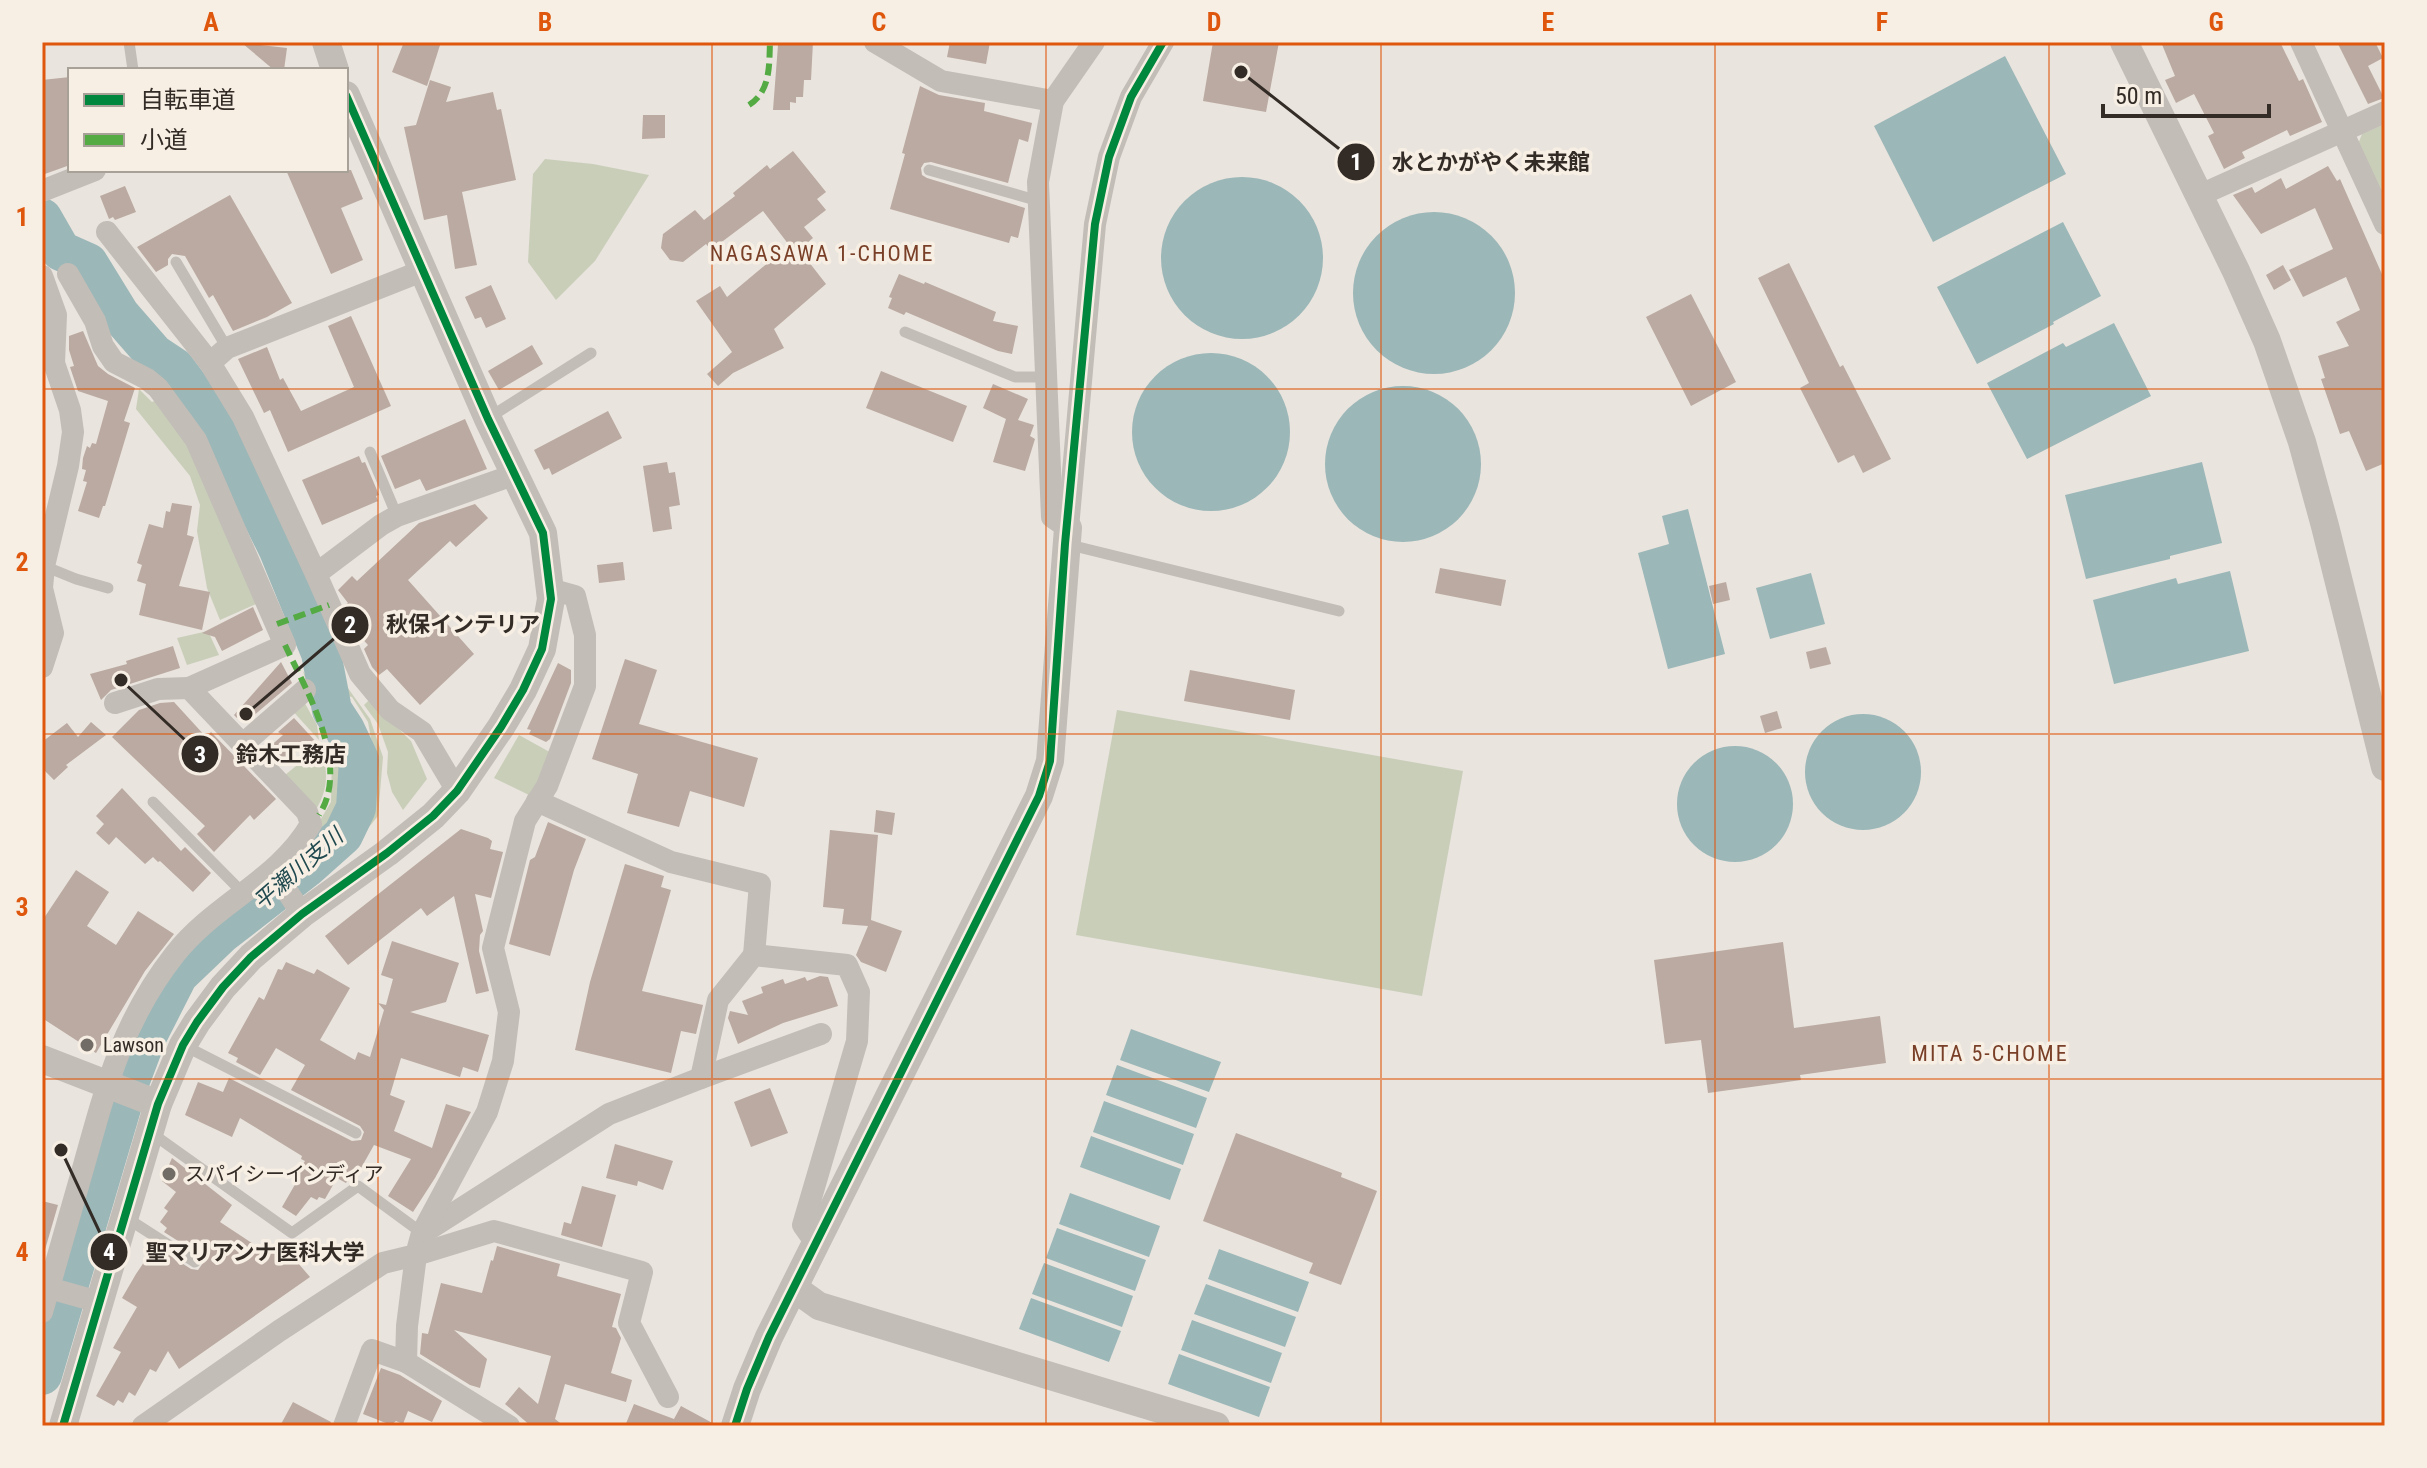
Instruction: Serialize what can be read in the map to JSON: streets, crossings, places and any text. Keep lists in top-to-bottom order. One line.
{"districts":["NAGASAWA 1-CHOME","MITA 5-CHOME"],"water":["平瀬川支川"],"places":["水とかがやく未来館","鈴木工務店","秋保インテリア","Lawson","聖マリアンナ医科大学","スパイシーインディア"],"legend":["自転車道","小道"],"scale_bar":"50 m","grid":{"columns":["A","B","C","D","E","F","G"],"rows":["1","2","3","4"]}}
